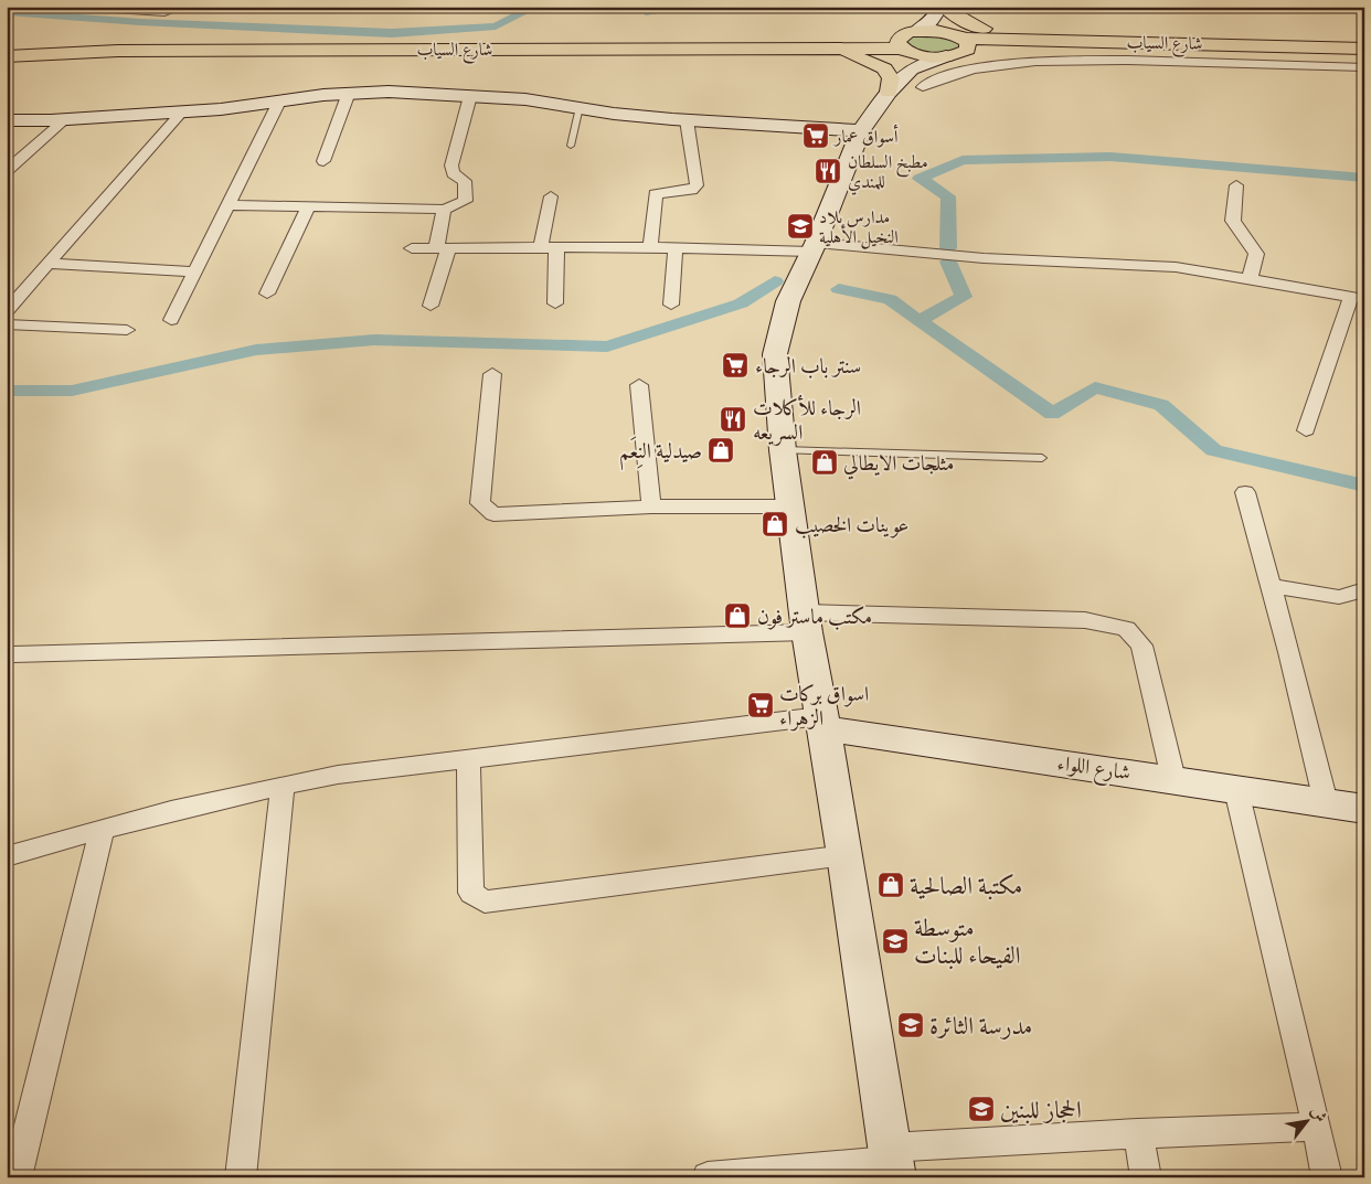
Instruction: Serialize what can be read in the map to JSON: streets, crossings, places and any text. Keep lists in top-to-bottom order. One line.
{"streets":{"main road":["شارع السياب","شارع اللواء"]},"places":{"supermarket":["أسواق عمار","سنتر باب الرجاء","اسواق بركات الزهراء"],"restaurant":["مطبخ السلطان للمندي","الرجاء للأكلات السريعه"],"school or university":["مدارس بلاد النخيل الأهلية","متوسطة الفيحاء للبنات","مدرسة الثائرة","الحجاز للبنين"],"shop":["صيدلية النِعَم","مثلجات الايطالي","عوينات الخصيب","مكتب ماستر فون","مكتبة الصالحية"]},"north":"top right"}
